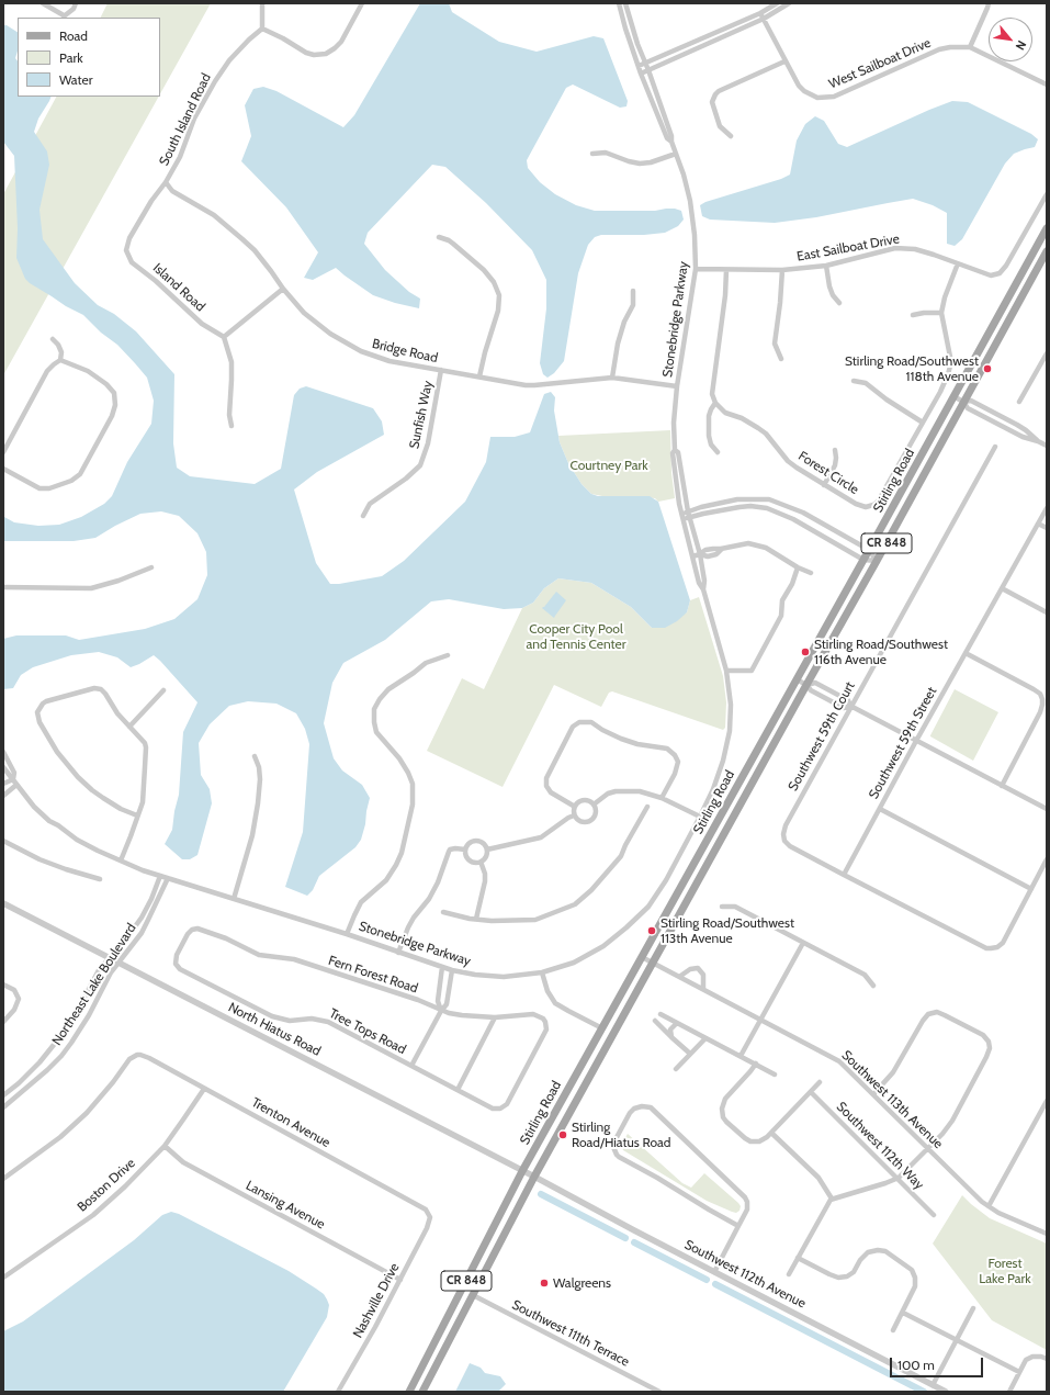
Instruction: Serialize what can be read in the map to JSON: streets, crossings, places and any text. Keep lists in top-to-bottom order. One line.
{"streets":{"main road":["Stirling Road","CR 848"],"street":["West Sailboat Drive","South Island Road","East Sailboat Drive","Island Road","Stonebridge Parkway","Bridge Road","Sunfish Way","Forest Circle","Southwest 59th Court","Southwest 59th Street","Fern Forest Road","Northeast Lake Boulevard","North Hiatus Road","Tree Tops Road","Southwest 113th Avenue","Trenton Avenue","Southwest 112th Way","Boston Drive","Lansing Avenue","Southwest 112th Avenue","Nashville Drive","Southwest 111th Terrace"]},"crossings":[["South Island Road","Island Road"],["South Island Road","Bridge Road"],["East Sailboat Drive","Stonebridge Parkway"],["East Sailboat Drive","Forest Circle"],["Island Road","Bridge Road"],["Stonebridge Parkway","Bridge Road"],["Stonebridge Parkway","Northeast Lake Boulevard"],["Bridge Road","Sunfish Way"],["Stirling Road","North Hiatus Road"],["Stirling Road","Southwest 113th Avenue"],["Stirling Road","Southwest 112th Avenue"],["Stirling Road","Southwest 111th Terrace"],["Southwest 59th Court","Southwest 59th Street"],["Fern Forest Road","Tree Tops Road"],["Northeast Lake Boulevard","North Hiatus Road"],["North Hiatus Road","Southwest 112th Avenue"],["Trenton Avenue","Boston Drive"],["Trenton Avenue","Nashville Drive"],["Boston Drive","Lansing Avenue"],["Lansing Avenue","Nashville Drive"]],"parks":["Courtney Park","Cooper City Pool and Tennis Center","Forest Lake Park"],"places":["Stirling Road/Southwest 118th Avenue","Stirling Road/Southwest 116th Avenue","Stirling Road/Southwest 113th Avenue","Stirling Road/Hiatus Road","Walgreens"],"legend":["Road","Park","Water"],"scale_bar":"100 m","north":"bottom right"}
